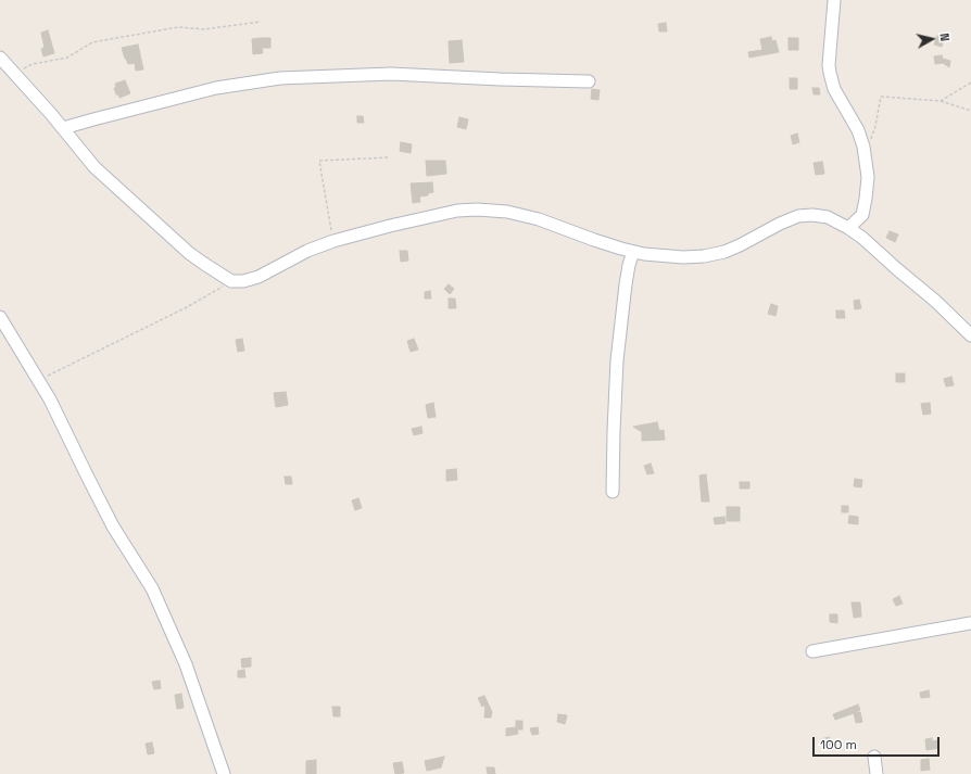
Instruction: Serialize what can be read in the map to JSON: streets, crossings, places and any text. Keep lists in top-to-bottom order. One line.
{"scale_bar":"100 m","north":"right"}
